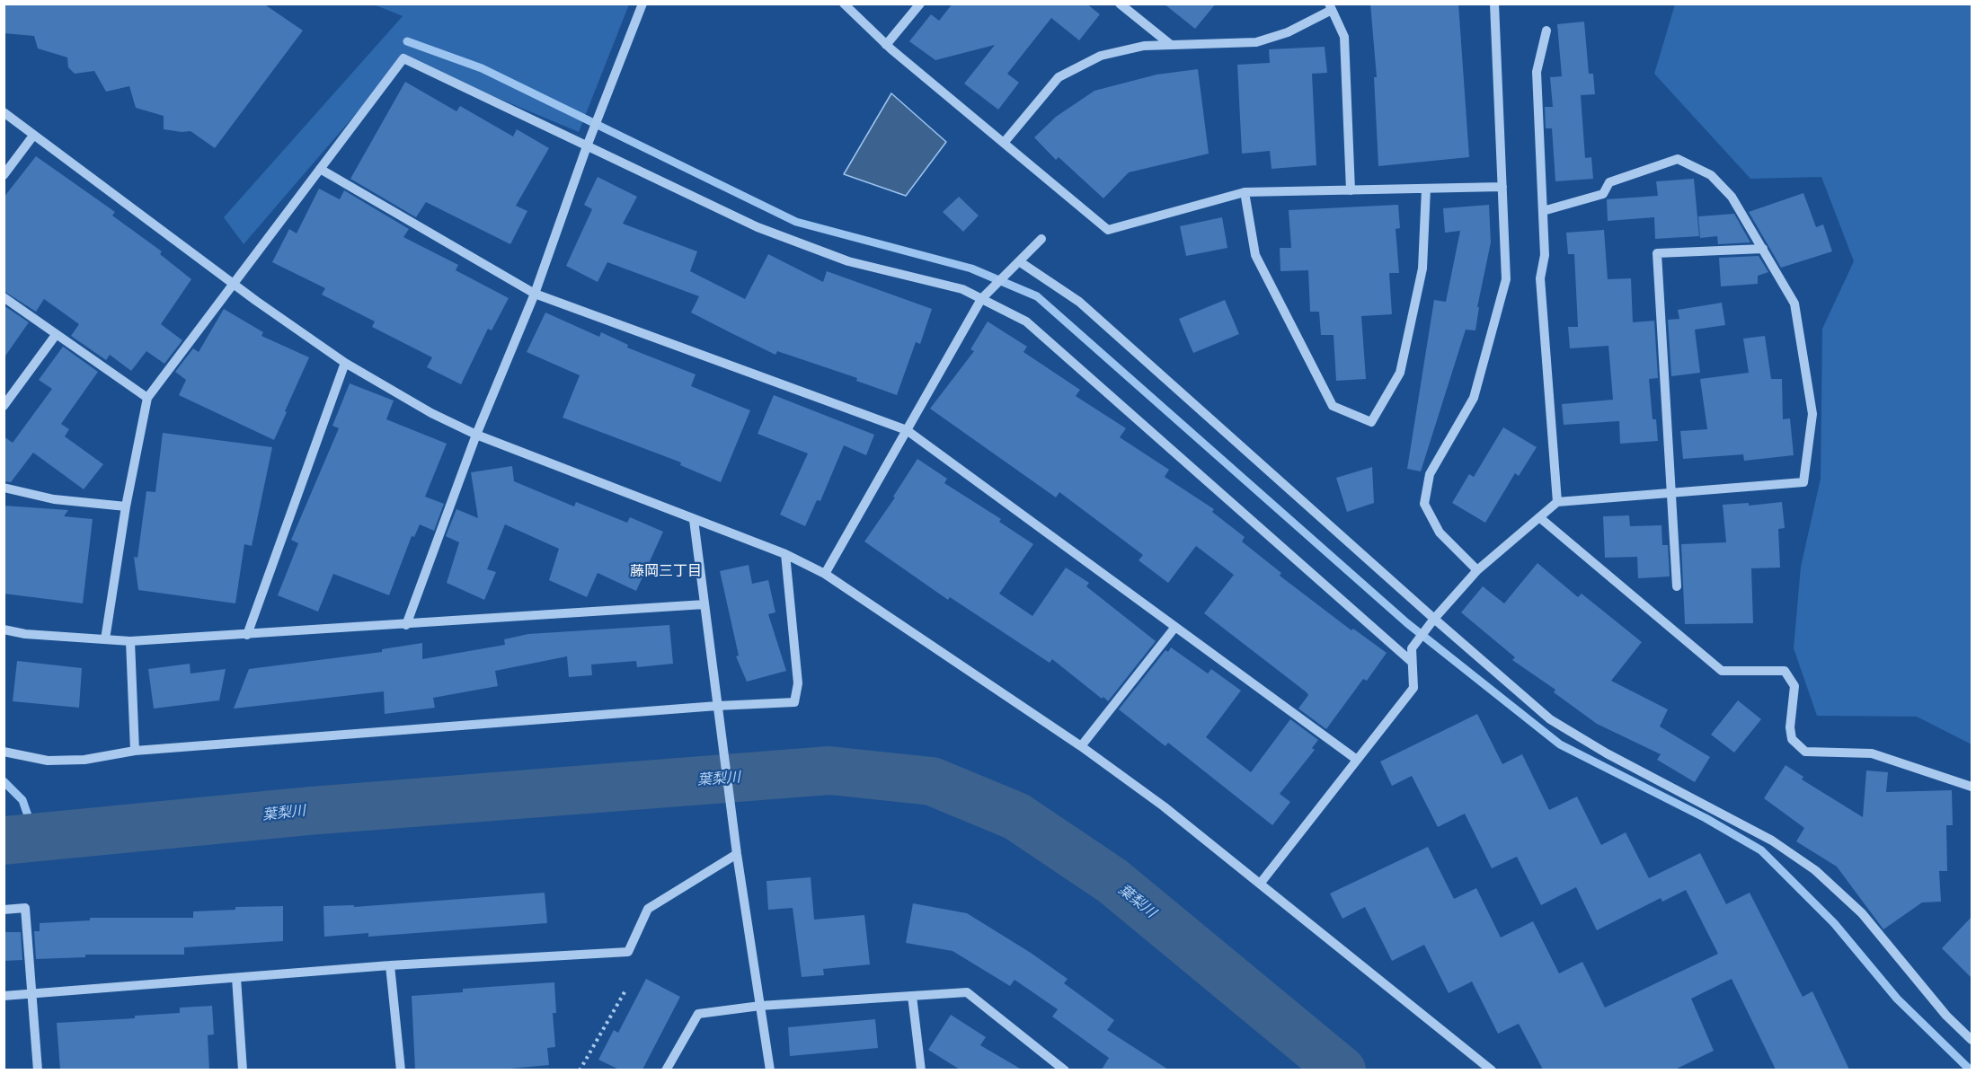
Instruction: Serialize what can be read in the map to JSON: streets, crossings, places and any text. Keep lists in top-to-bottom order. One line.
{"districts":["藤岡三丁目"],"water":["葉梨川"]}
